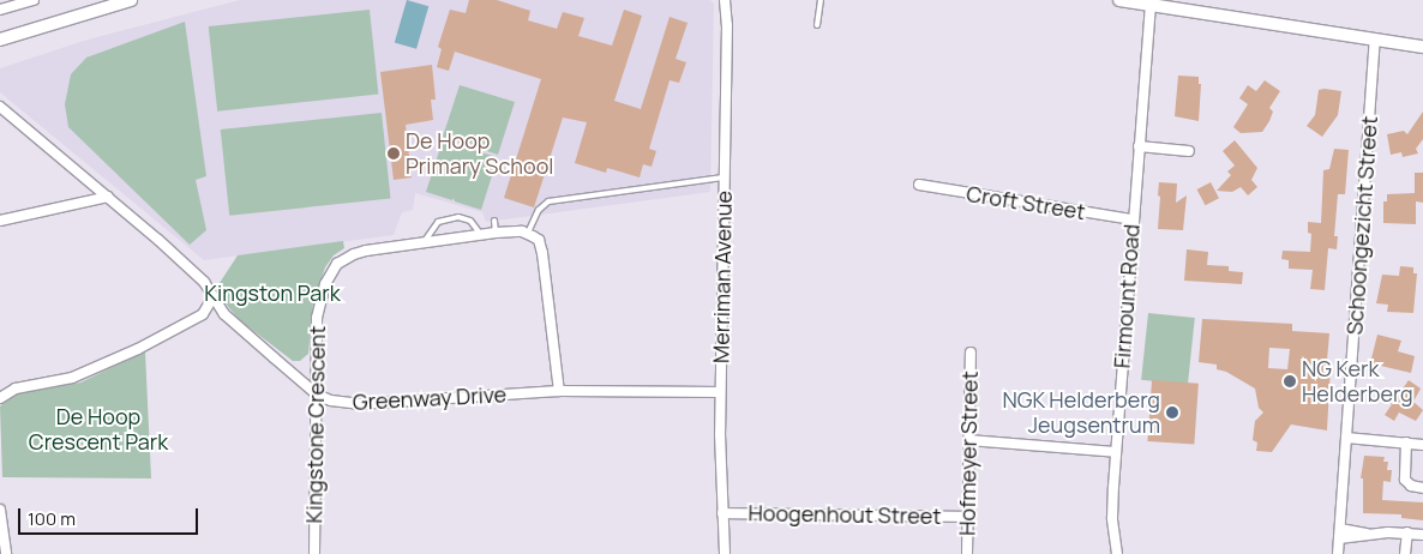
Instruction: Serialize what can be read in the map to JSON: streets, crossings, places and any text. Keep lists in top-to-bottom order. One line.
{"streets":{"street":["Croft Street","Schoongezicht Street","Merriman Avenue","Firmount Road","Greenway Drive","Kingstone Crescent","Hofmeyer Street","Hoogenhout Street"]},"crossings":[["Croft Street","Firmount Road"],["Merriman Avenue","Greenway Drive"],["Merriman Avenue","Hoogenhout Street"],["Greenway Drive","Kingstone Crescent"],["Hofmeyer Street","Hoogenhout Street"]],"parks":["Kingston Park","De Hoop Crescent Park"],"places":["De Hoop Primary School","NG Kerk Helderberg","NGK Helderberg Jeugsentrum"],"scale_bar":"100 m"}
